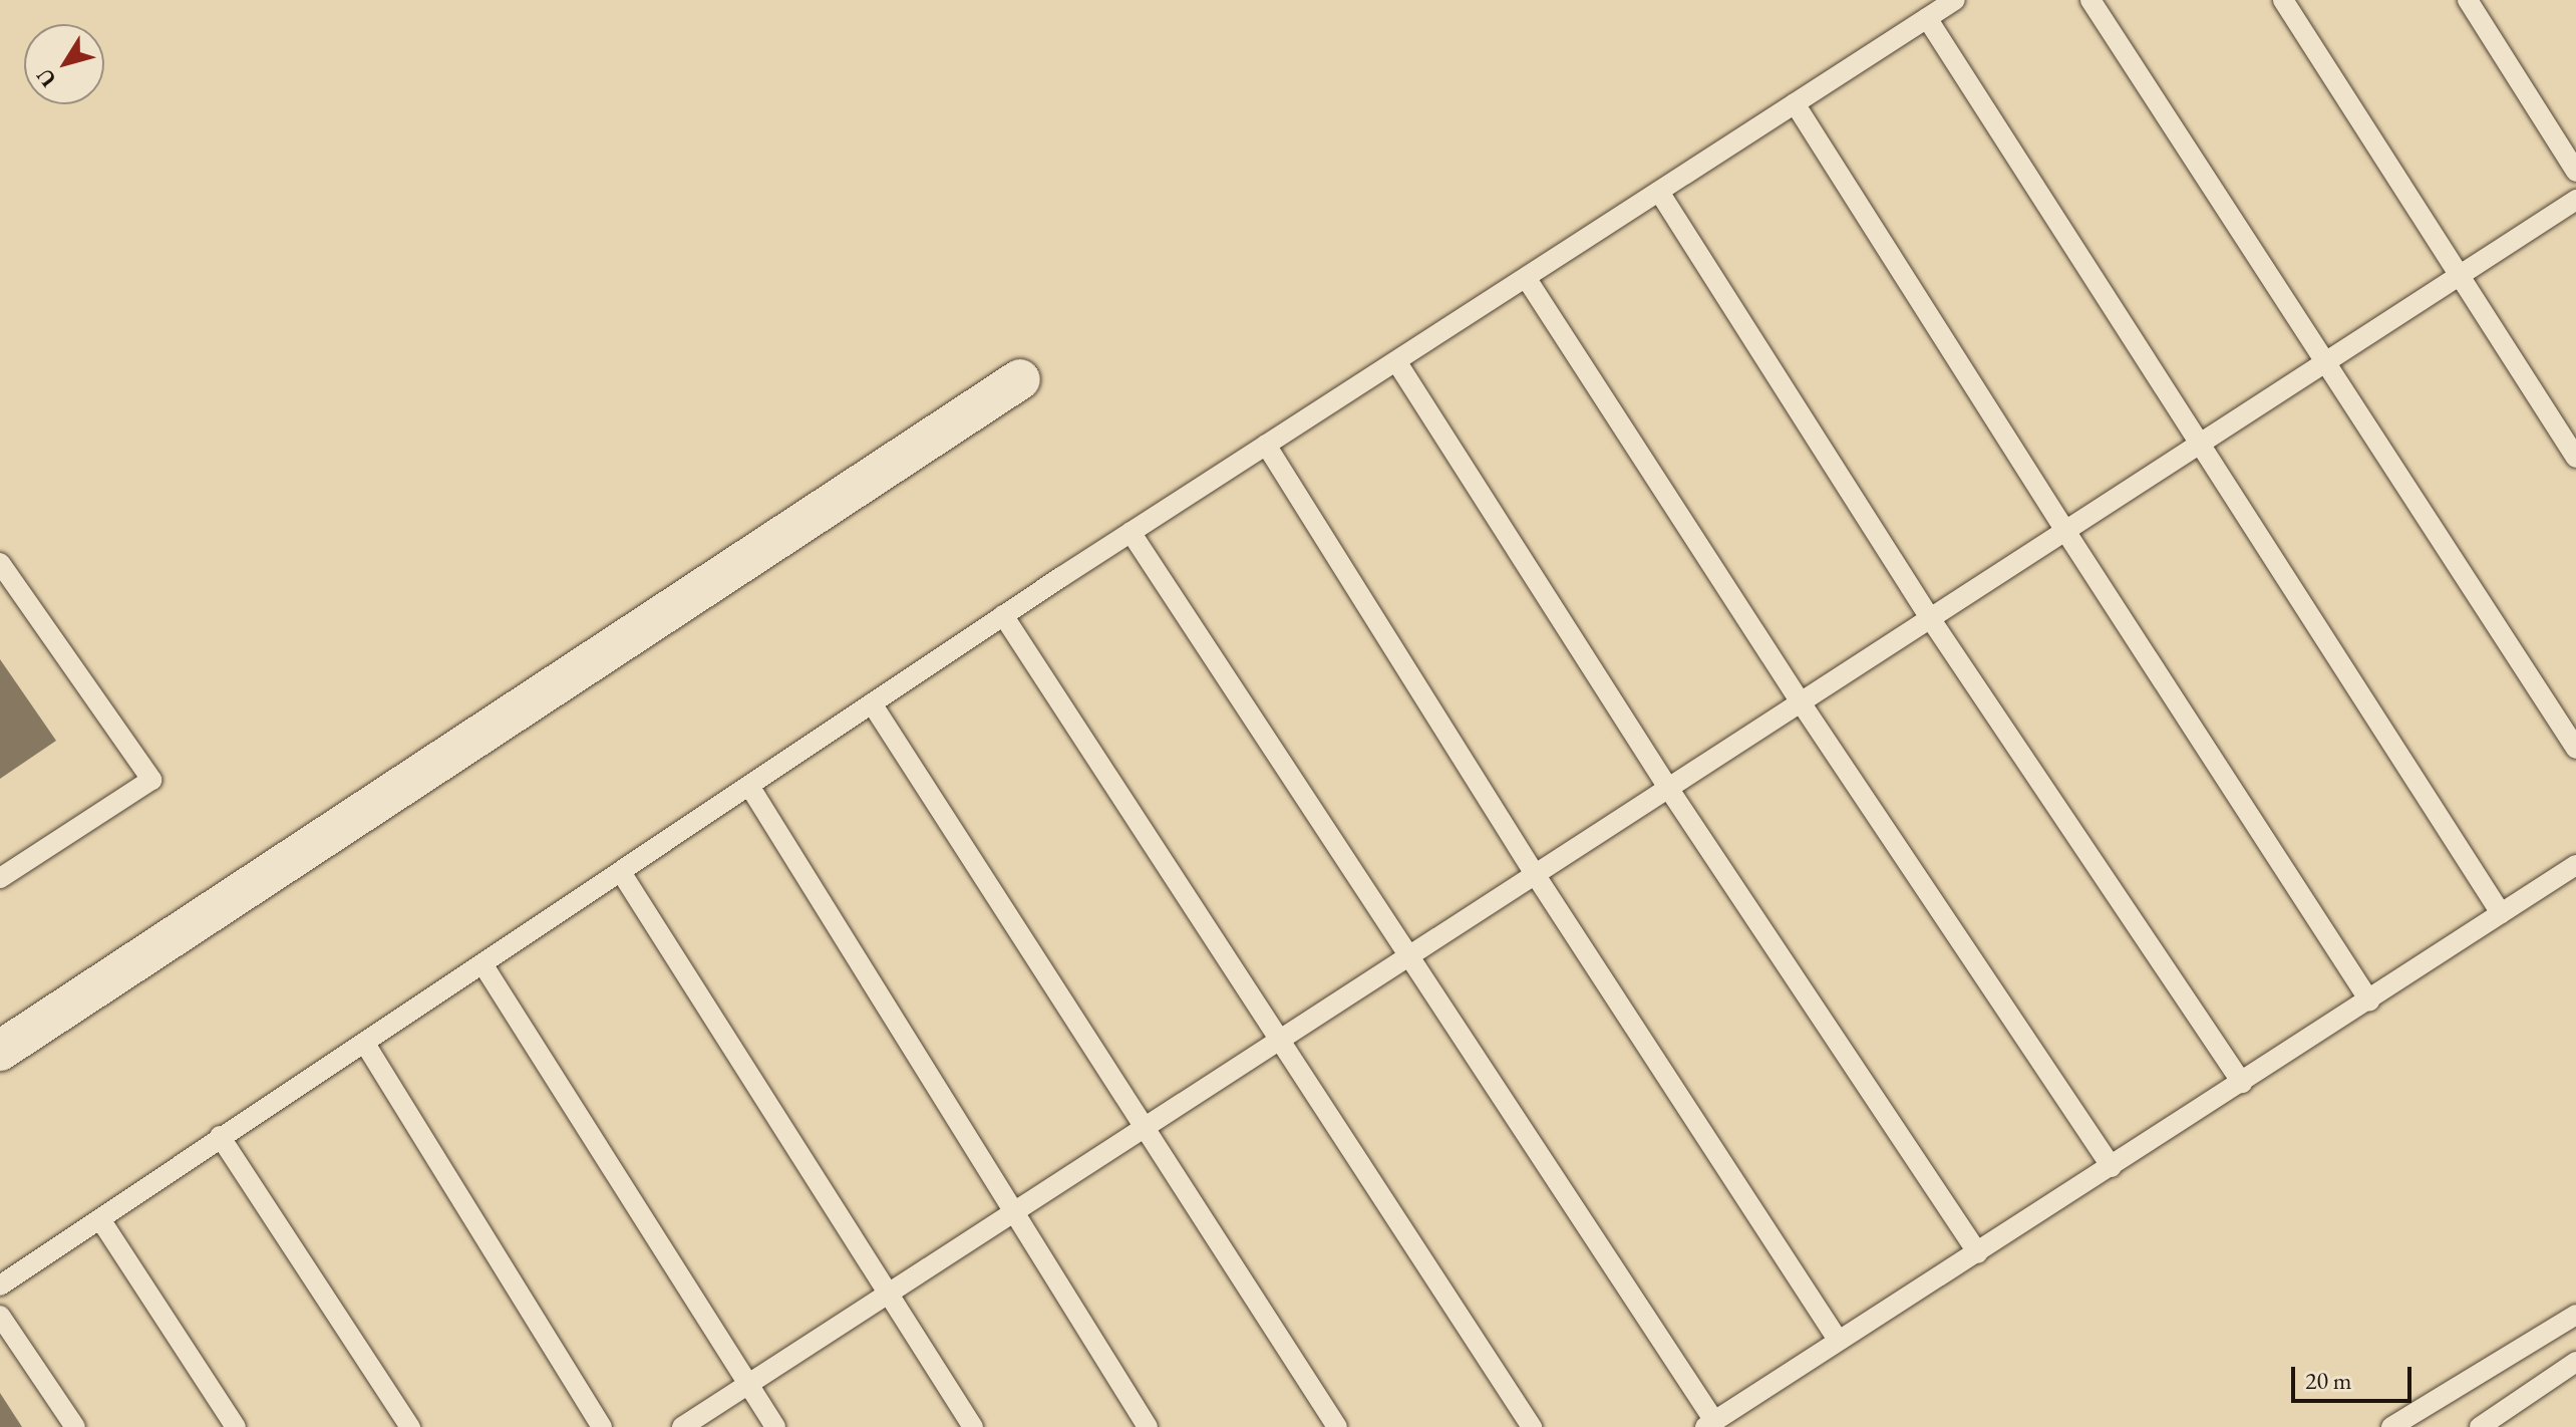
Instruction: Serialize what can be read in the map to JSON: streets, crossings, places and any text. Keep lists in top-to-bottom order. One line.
{"scale_bar":"20 m","north":"bottom left"}
